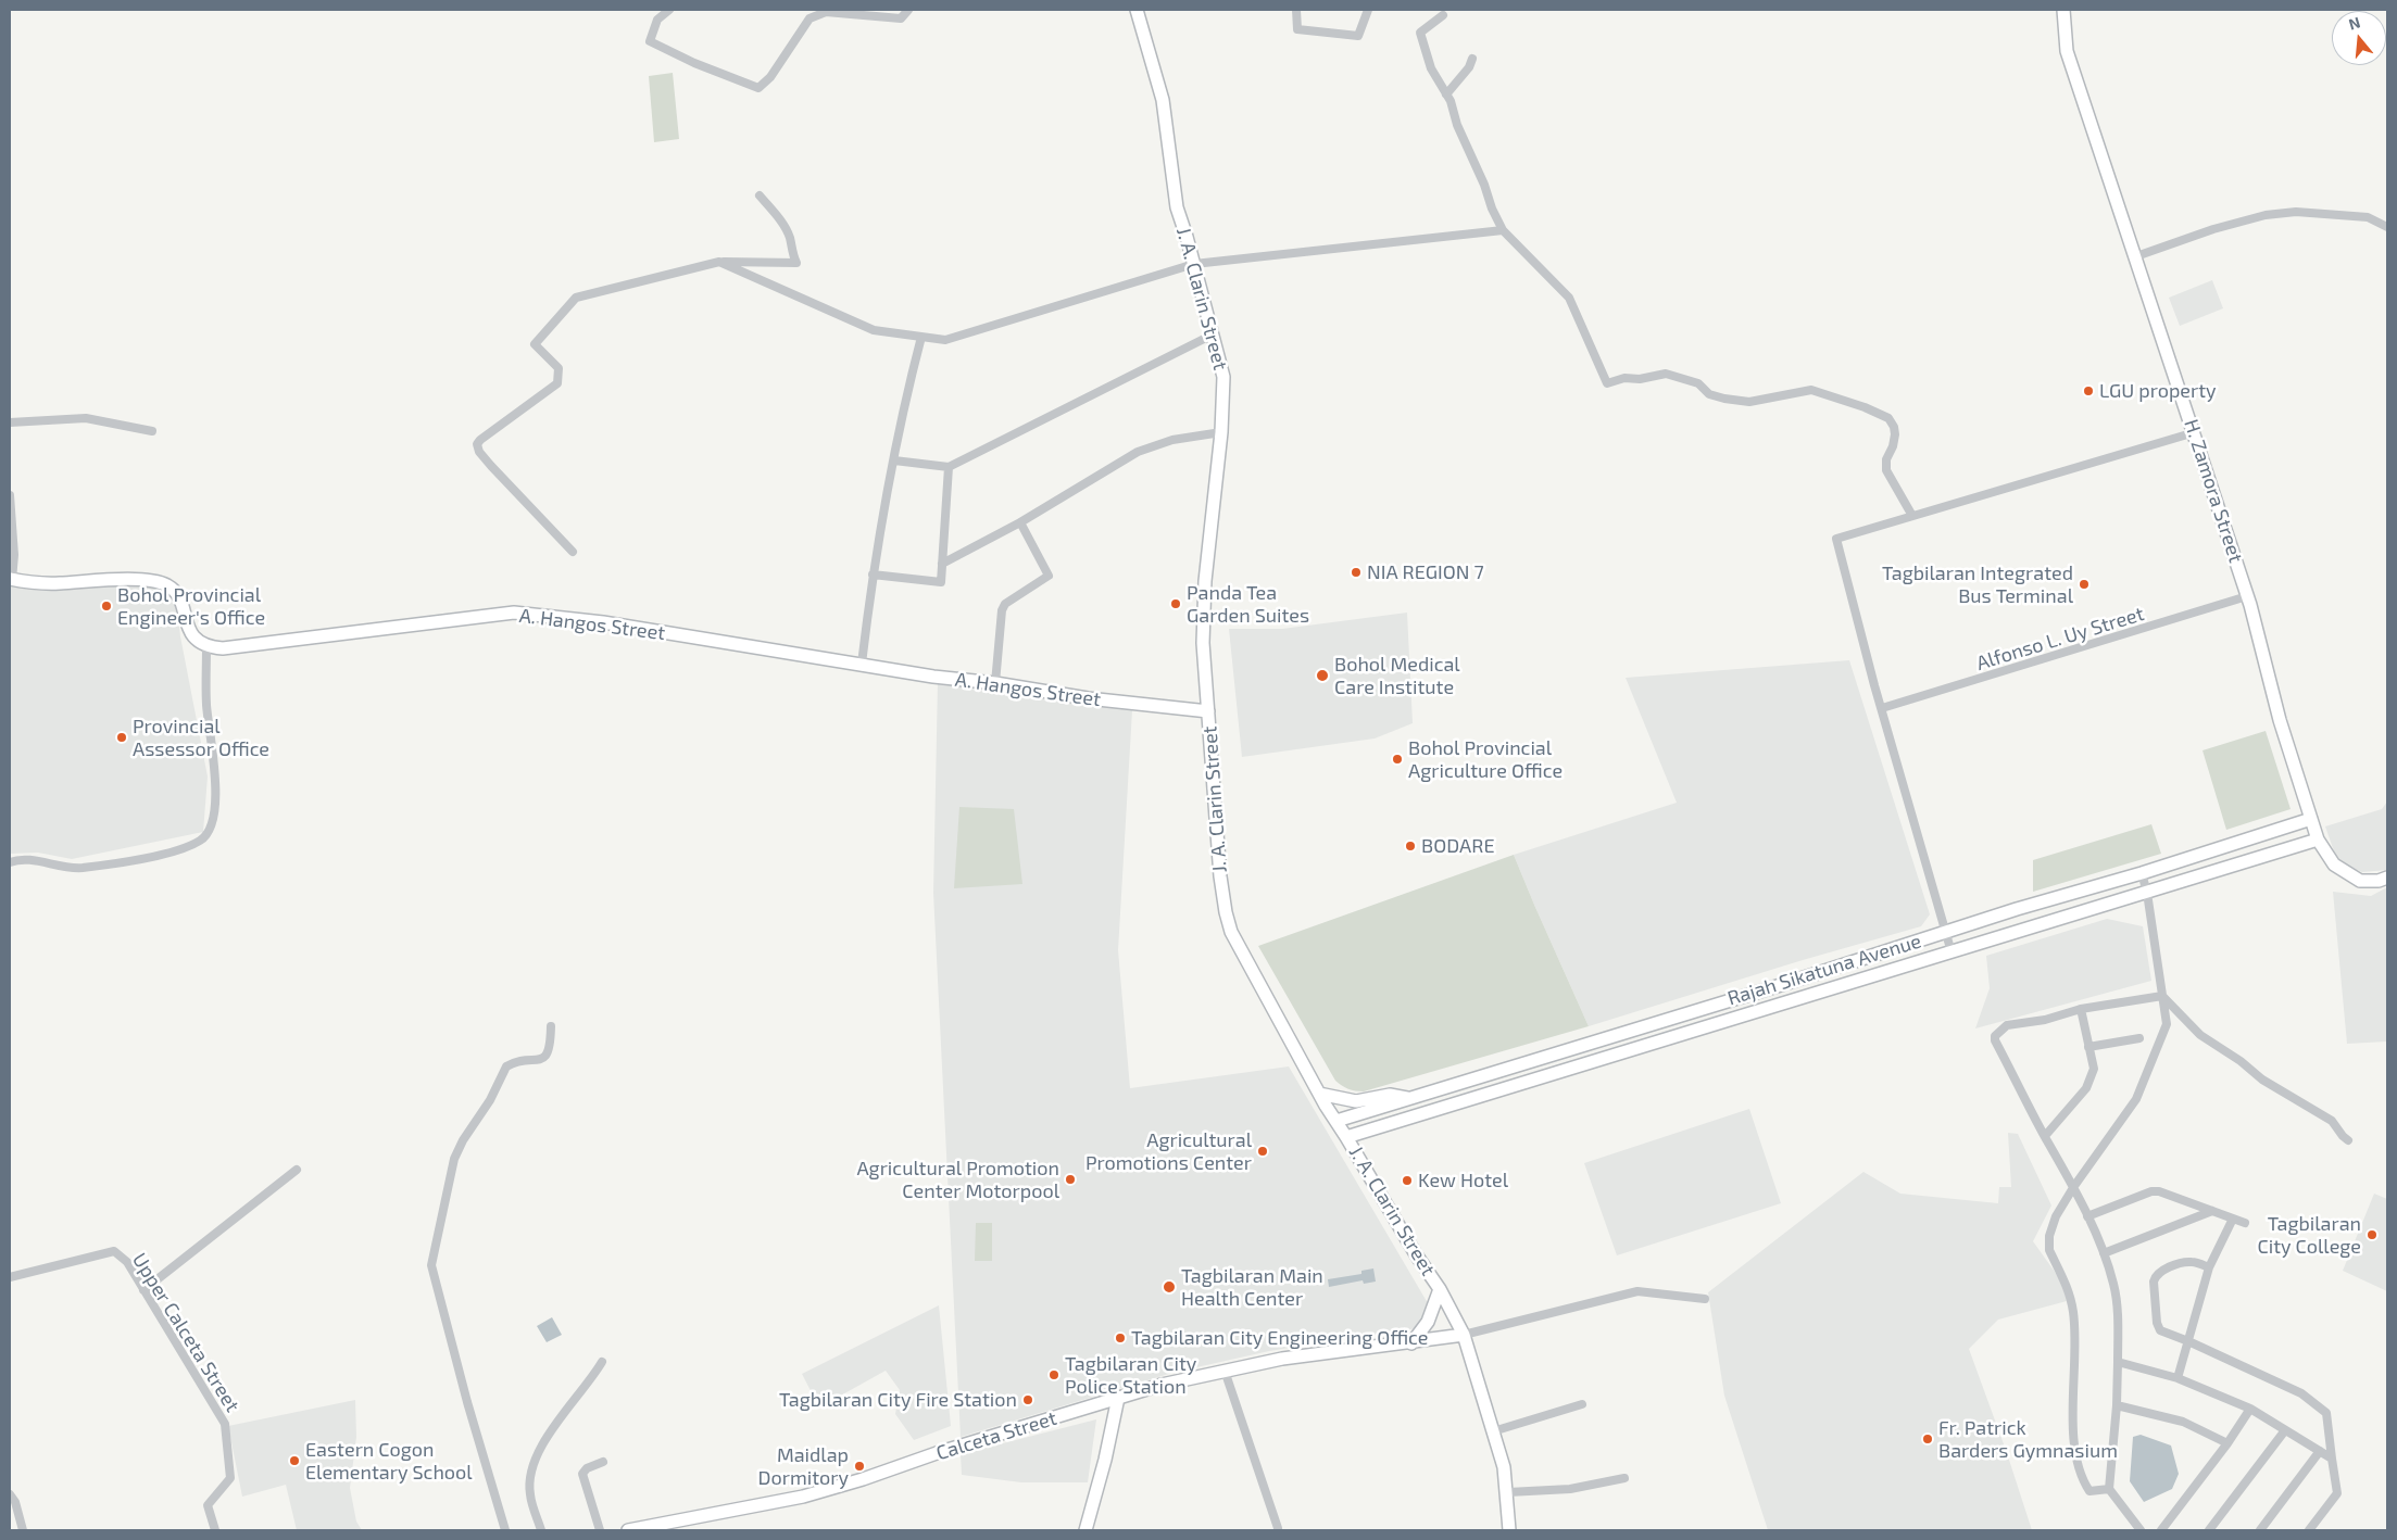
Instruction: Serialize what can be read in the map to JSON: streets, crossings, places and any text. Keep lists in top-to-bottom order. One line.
{"streets":{"main road":["J. A. Clarin Street","H. Zamora Street","A. Hangos Street","Rajah Sikatuna Avenue","Calceta Street"],"street":["Alfonso L. Uy Street","Upper Calceta Street"]},"crossings":[["J. A. Clarin Street","A. Hangos Street"],["J. A. Clarin Street","Rajah Sikatuna Avenue"],["J. A. Clarin Street","Calceta Street"],["H. Zamora Street","Alfonso L. Uy Street"],["H. Zamora Street","Rajah Sikatuna Avenue"]],"places":["LGU property","NIA REGION 7","Tagbilaran Integrated Bus Terminal","Panda Tea Garden Suites","Bohol Provincial Engineer's Office","Bohol Medical Care Institute","Provincial Assessor Office","Bohol Provincial Agriculture Office","BODARE","Agricultural Promotions Center","Agricultural Promotion Center Motorpool","Kew Hotel","Tagbilaran City College","Tagbilaran Main Health Center","Tagbilaran City Engineering Office","Tagbilaran City Police Station","Tagbilaran City Fire Station","Fr. Patrick Barders Gymnasium","Eastern Cogon Elementary School","Maidlap Dormitory"],"north":"top"}
